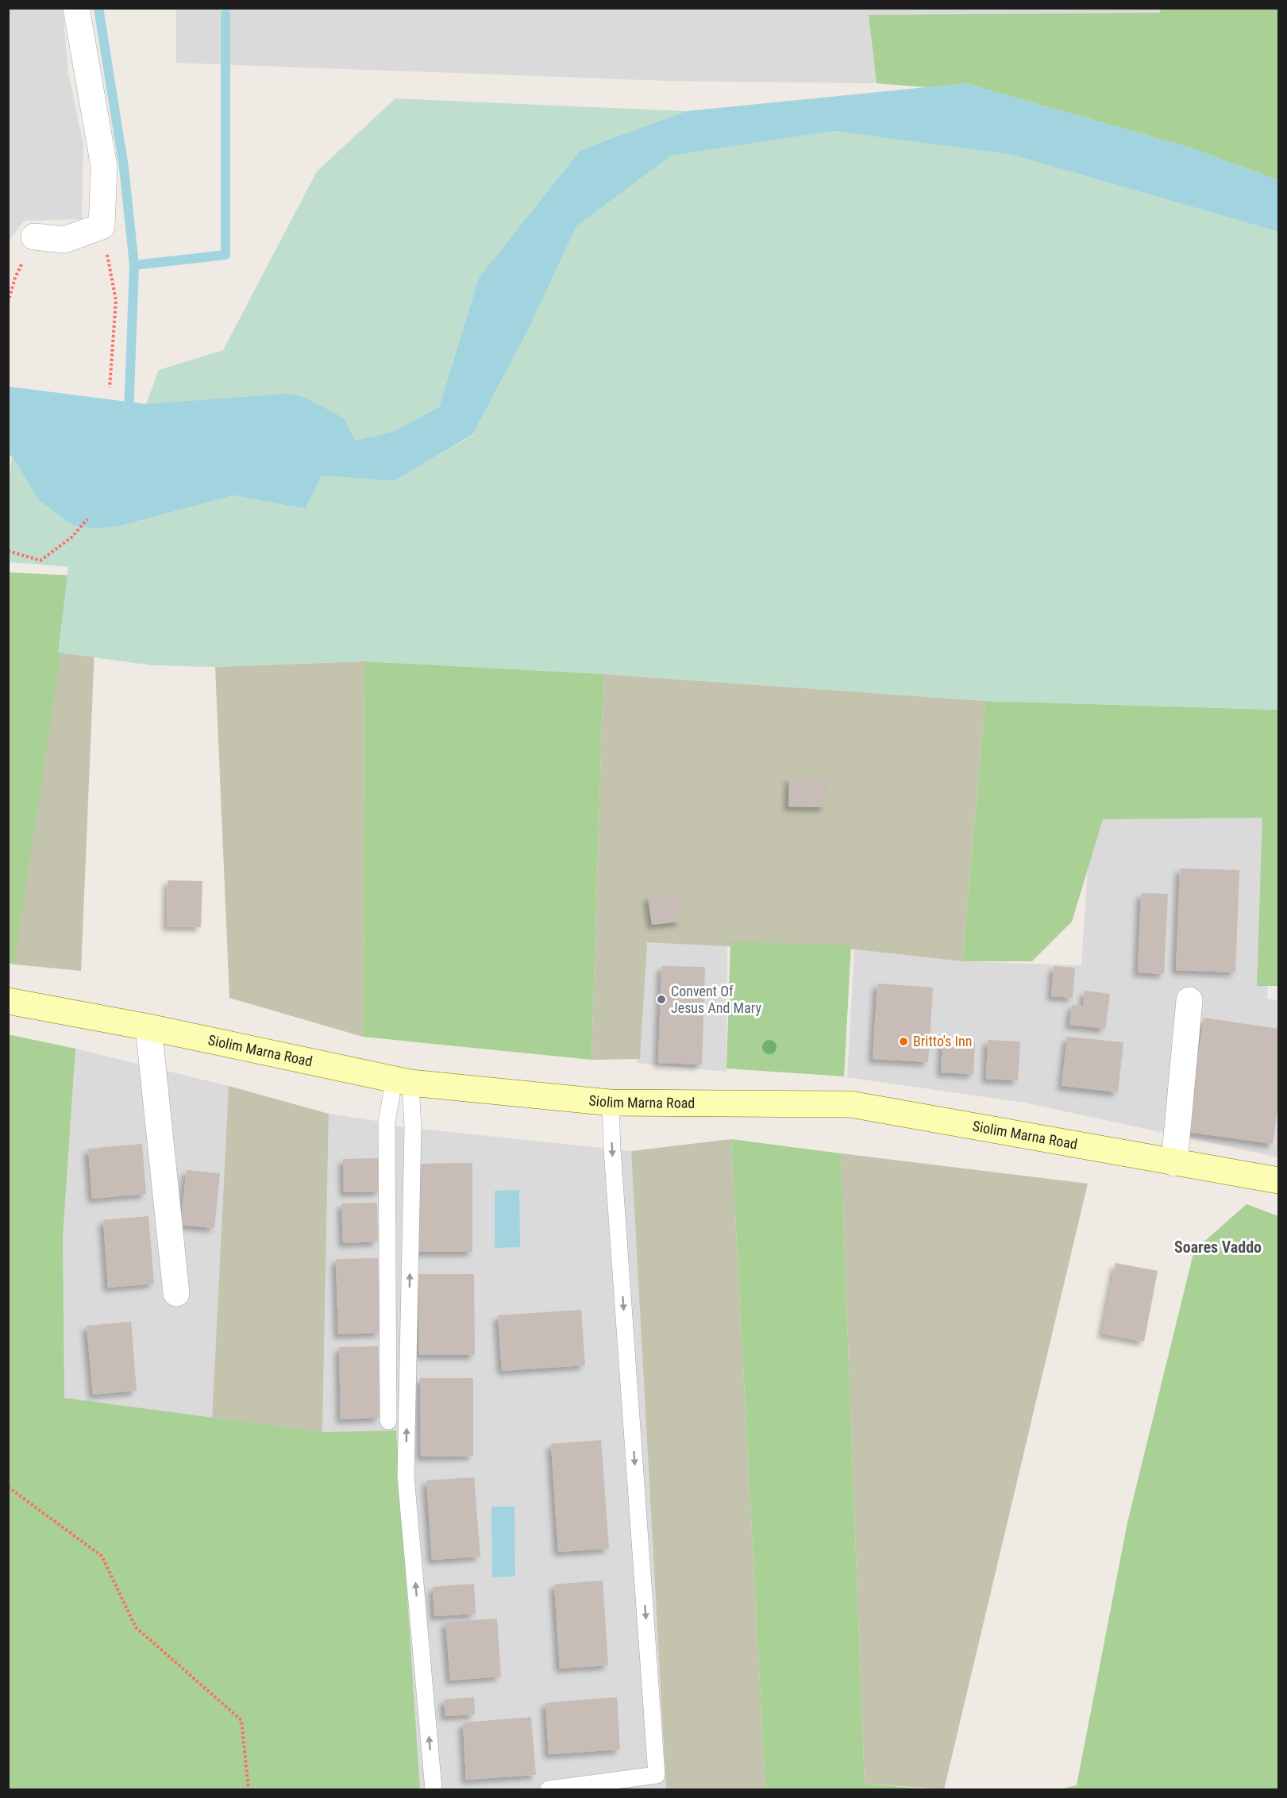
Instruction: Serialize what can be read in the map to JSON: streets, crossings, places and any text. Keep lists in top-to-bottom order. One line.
{"streets":{"main road":["Siolim Marna Road"]},"districts":["Soares Vaddo"],"places":["Convent Of Jesus And Mary","Britto's Inn"]}
